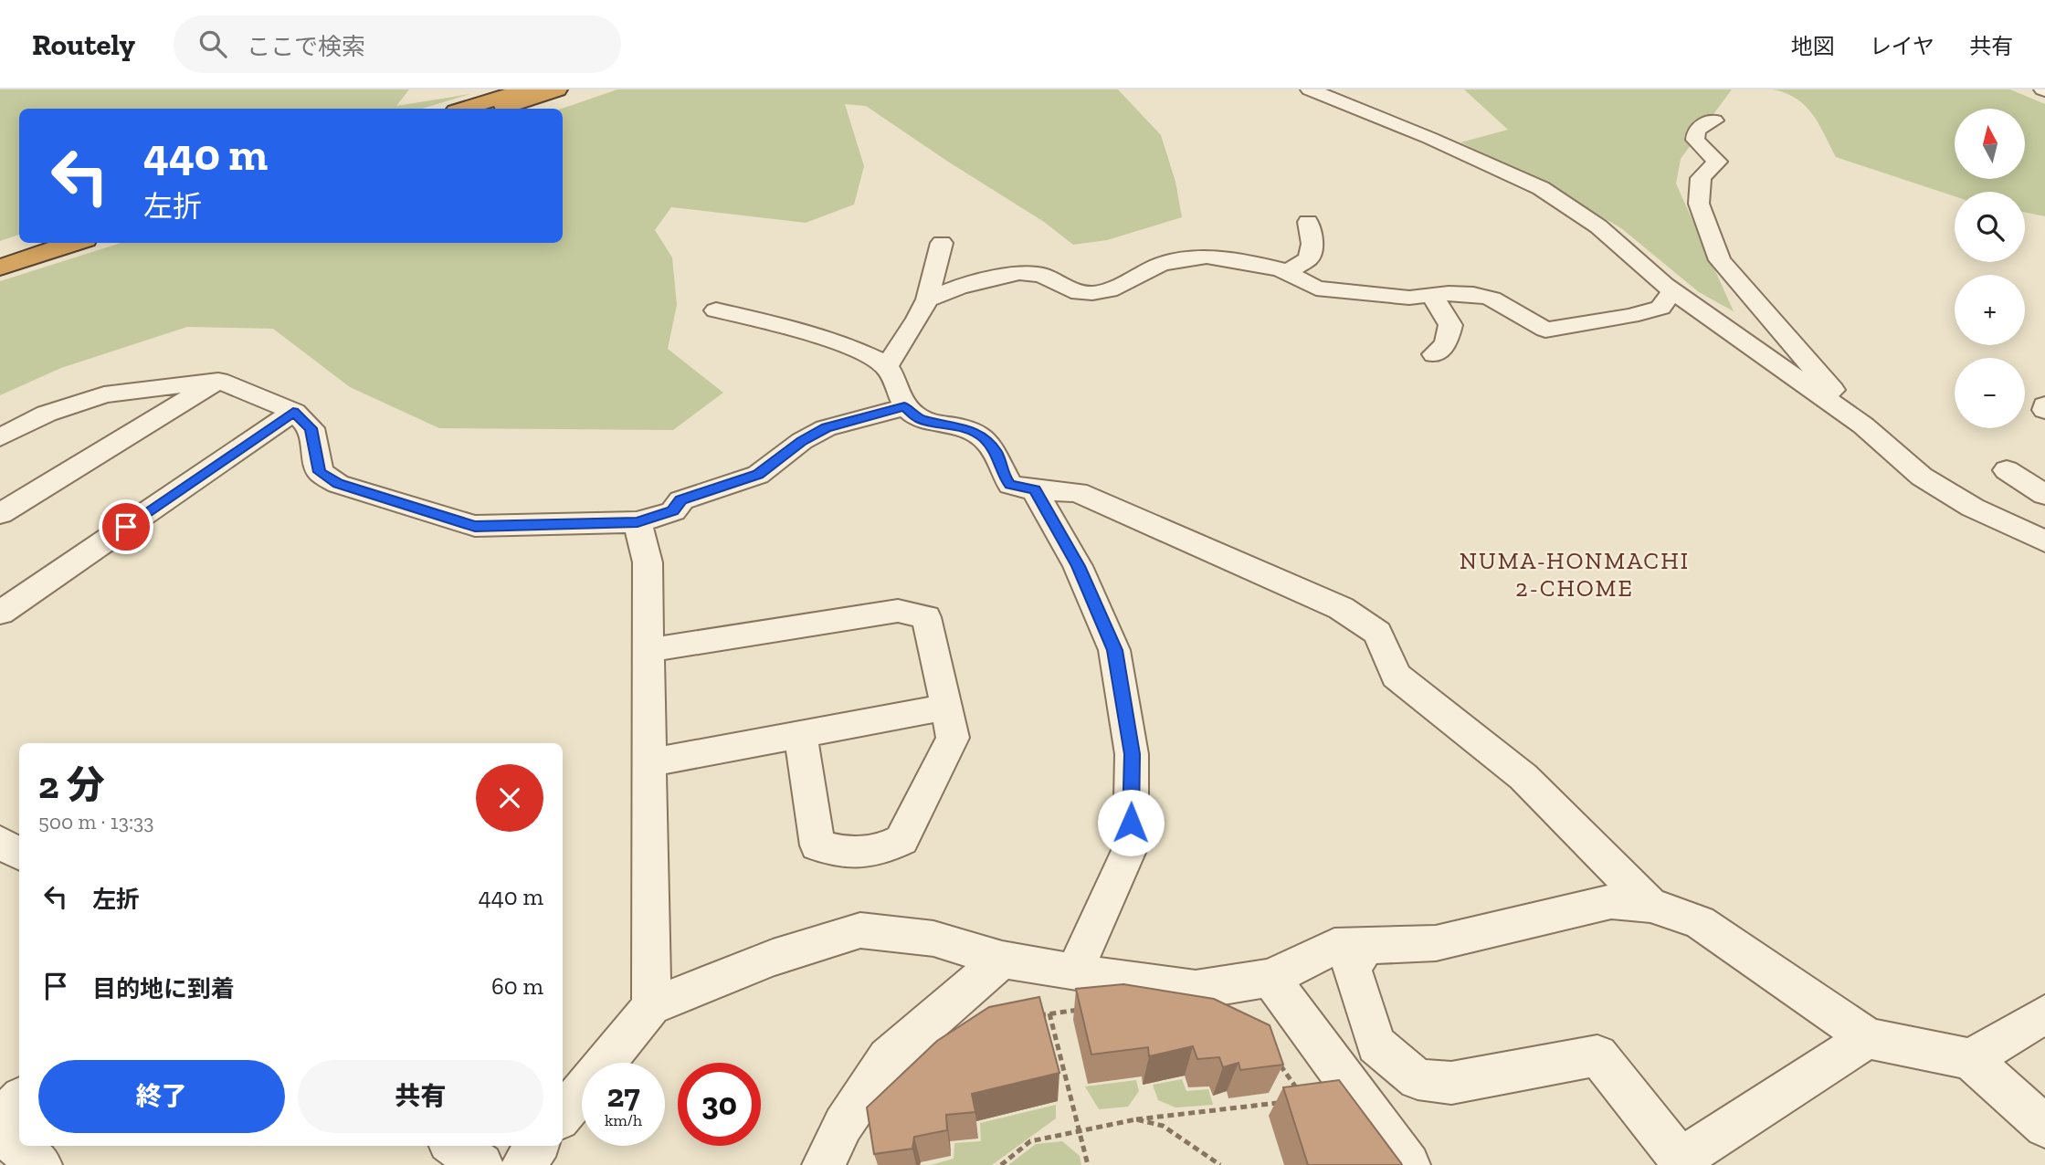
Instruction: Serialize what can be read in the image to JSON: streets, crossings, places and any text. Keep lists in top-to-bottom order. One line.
{"districts":["NUMA-HONMACHI 2-CHOME"],"north":"top","page":{"header":"Routely","search":"ここで検索","nav":["地図","レイヤ","共有"],"map_buttons":["+","−"],"turn":["440 m","左折"],"heading":["2 分","500 m · 13:33"],"list":[{"name":"左折","value":"440 m"},{"name":"目的地に到着","value":"60 m"}],"buttons":["終了","共有"],"speed":"27 km/h","limit":"30"}}
